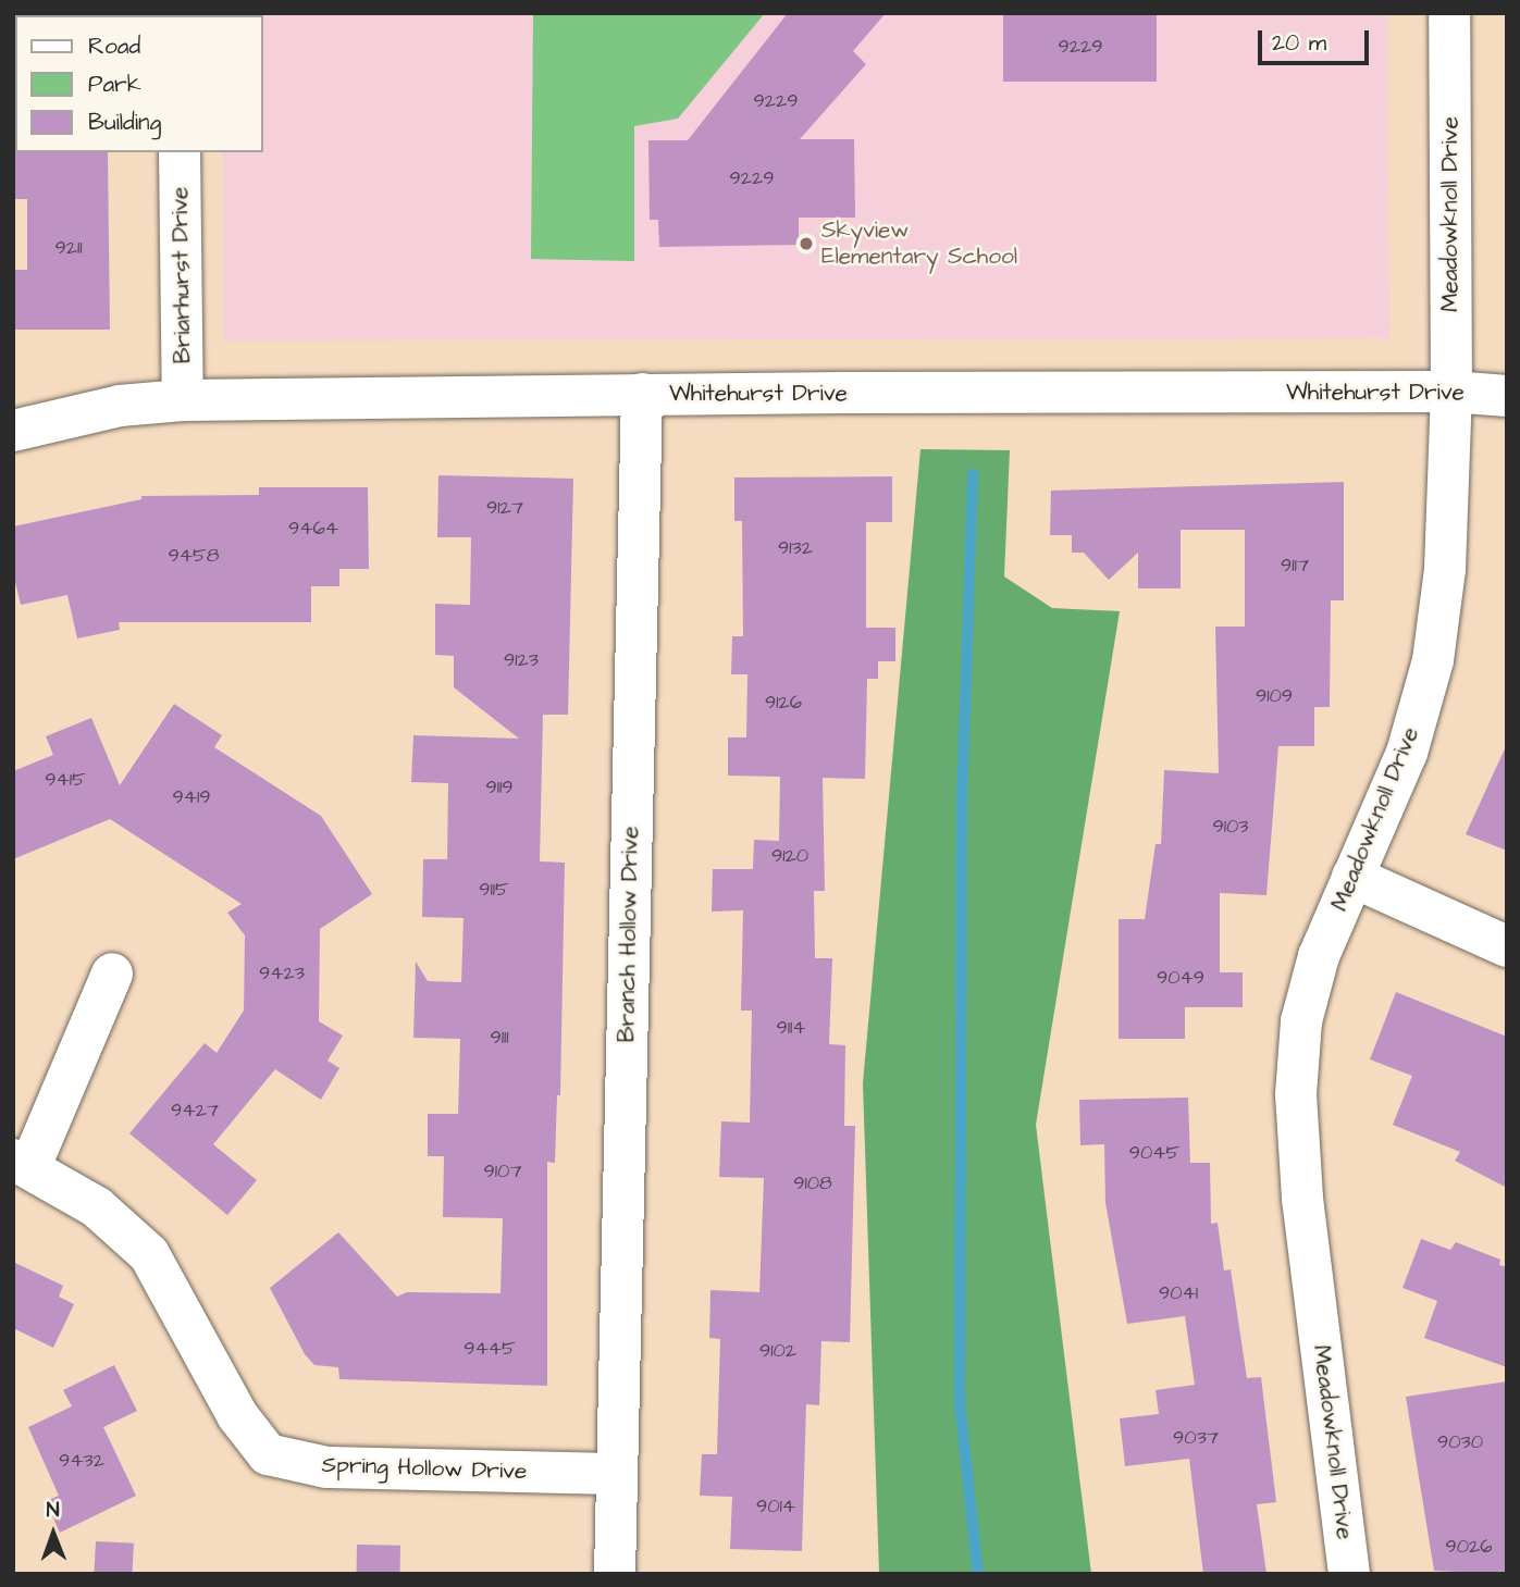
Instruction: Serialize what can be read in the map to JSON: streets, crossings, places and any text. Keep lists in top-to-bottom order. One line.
{"streets":{"street":["Meadowknoll Drive","Briarhurst Drive","Whitehurst Drive","Branch Hollow Drive","Spring Hollow Drive"]},"crossings":[["Meadowknoll Drive","Whitehurst Drive"],["Briarhurst Drive","Whitehurst Drive"],["Whitehurst Drive","Branch Hollow Drive"],["Branch Hollow Drive","Spring Hollow Drive"]],"places":["Skyview Elementary School"],"house_numbers":["9229","9229","9229","9211","9127","9464","9132","9458","9117","9123","9109","9126","9415","9119","9419","9103","9120","9115","9423","9049","9114","9111","9427","9045","9107","9108","9041","9445","9102","9037","9030","9432","9014","9026"],"legend":["Road","Park","Building"],"scale_bar":"20 m","north":"top"}
